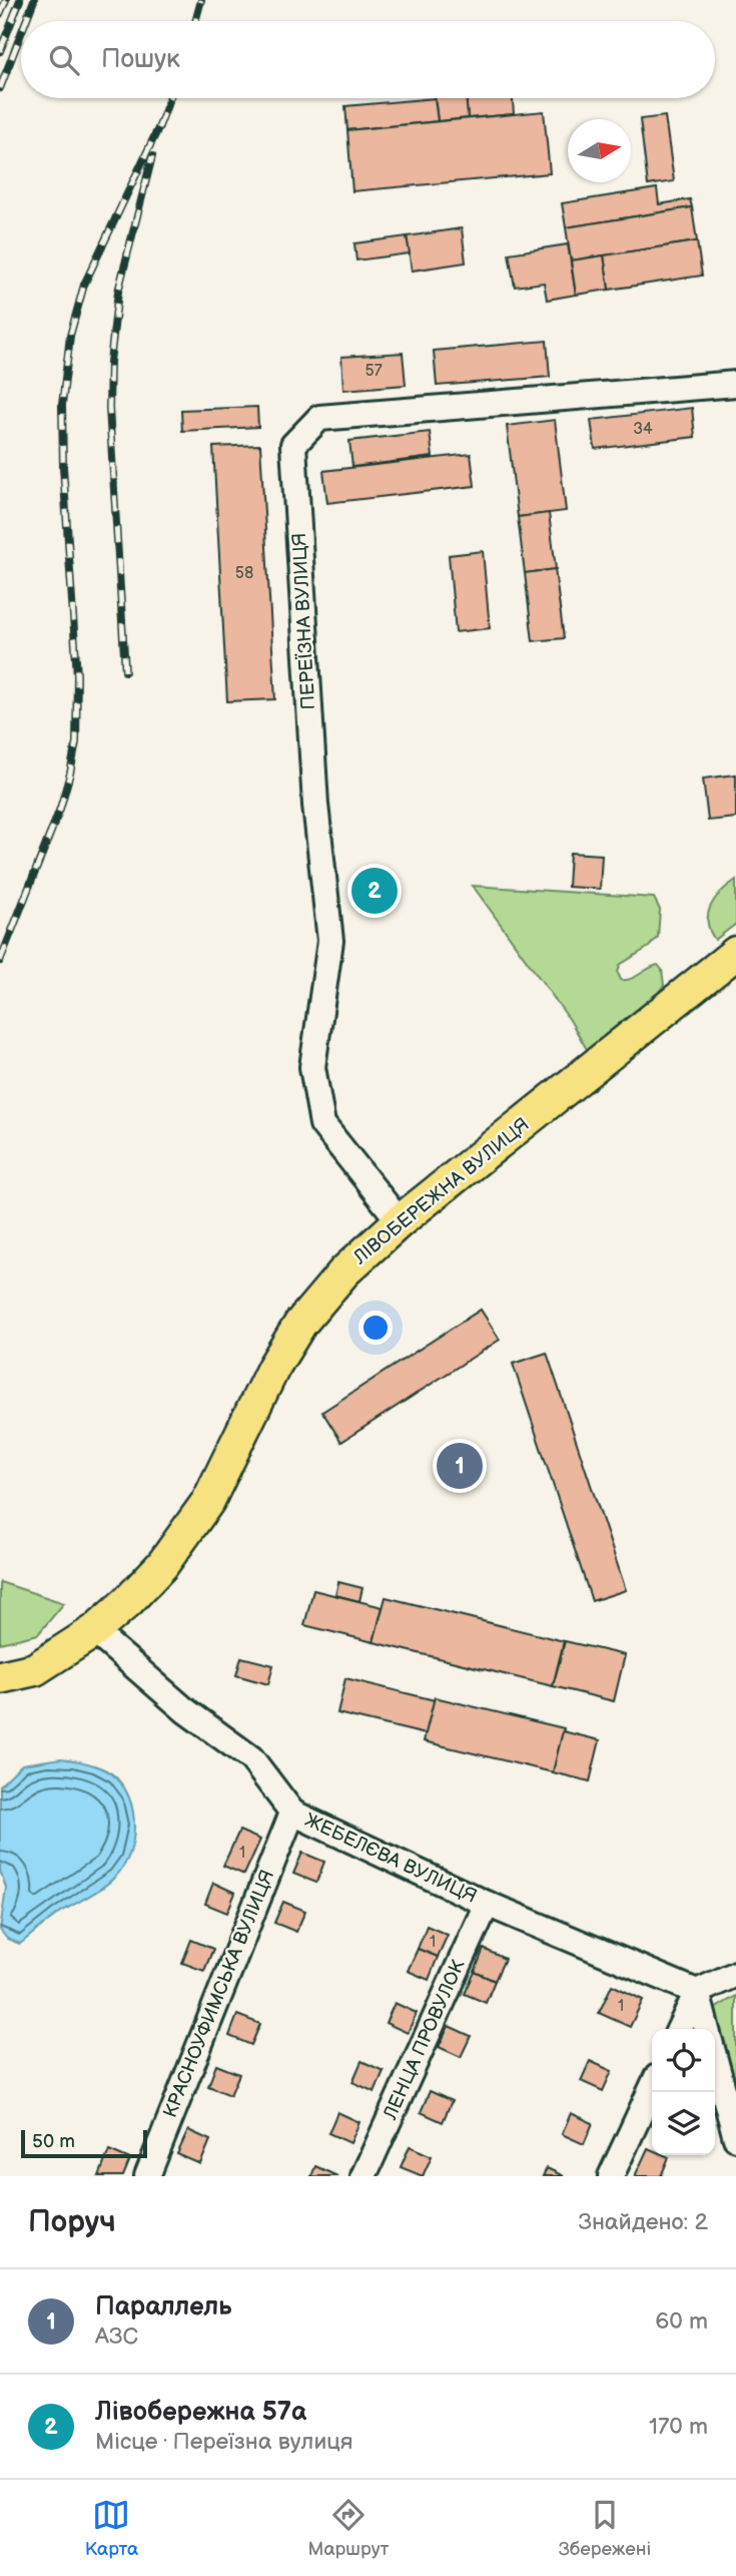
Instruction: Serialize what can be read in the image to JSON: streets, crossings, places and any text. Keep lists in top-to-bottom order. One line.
{"streets":{"main road":["ЛІВОБЕРЕЖНА ВУЛИЦЯ"],"street":["ПЕРЕЇЗНА ВУЛИЦЯ","ЖЕБЕЛЄВА ВУЛИЦЯ","КРАСНОУФИМСЬКА ВУЛИЦЯ","ЛЕНЦА ПРОВУЛОК"]},"crossings":[["ПЕРЕЇЗНА ВУЛИЦЯ","ЛІВОБЕРЕЖНА ВУЛИЦЯ"],["ЛІВОБЕРЕЖНА ВУЛИЦЯ","ЖЕБЕЛЄВА ВУЛИЦЯ"],["ЖЕБЕЛЄВА ВУЛИЦЯ","КРАСНОУФИМСЬКА ВУЛИЦЯ"],["ЖЕБЕЛЄВА ВУЛИЦЯ","ЛЕНЦА ПРОВУЛОК"]],"house_numbers":["57","34","58","1","1","1"],"scale_bar":"50 m","north":"right","page":{"search":"Пошук","pins":["2","1"],"scale":"50 m","heading":["Поруч","Знайдено: 2"],"list":[{"mark":"1","name":"Параллель","note":"АЗС","value":"60 m"},{"mark":"2","name":"Лівобережна 57а","note":"Місце · Переїзна вулиця","value":"170 m"}],"nav":["Карта","Маршрут","Збережені"]}}
